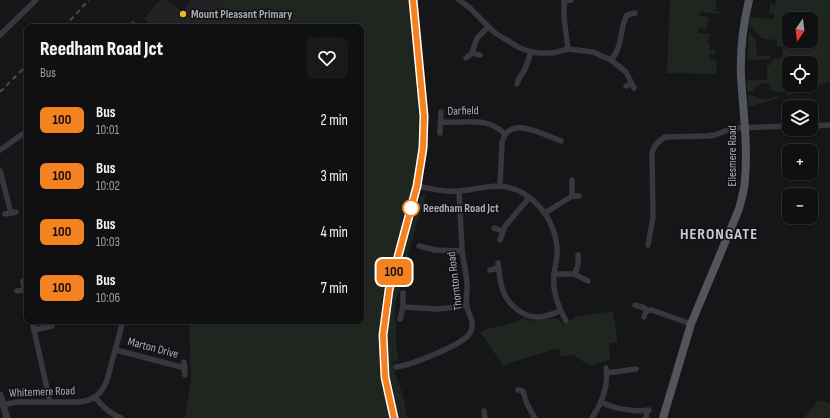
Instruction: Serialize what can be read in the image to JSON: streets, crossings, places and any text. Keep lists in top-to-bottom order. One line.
{"streets":{"main road":["Ellesmere Road"],"street":["Darfield","Thornton Road","Marton Drive","Whitemere Road"]},"districts":["HERONGATE"],"places":["Mount Pleasant Primary","Reedham Road Jct"],"lines":["bus line 100"],"north":"bottom","page":{"on_map":"100","map_buttons":["+","−"],"heading":["Reedham Road Jct","Bus"],"list":[{"mark":"100","name":"Bus","note":"10:01","value":"2 min"},{"mark":"100","name":"Bus","note":"10:02","value":"3 min"},{"mark":"100","name":"Bus","note":"10:03","value":"4 min"},{"mark":"100","name":"Bus","note":"10:06","value":"7 min"}]}}
